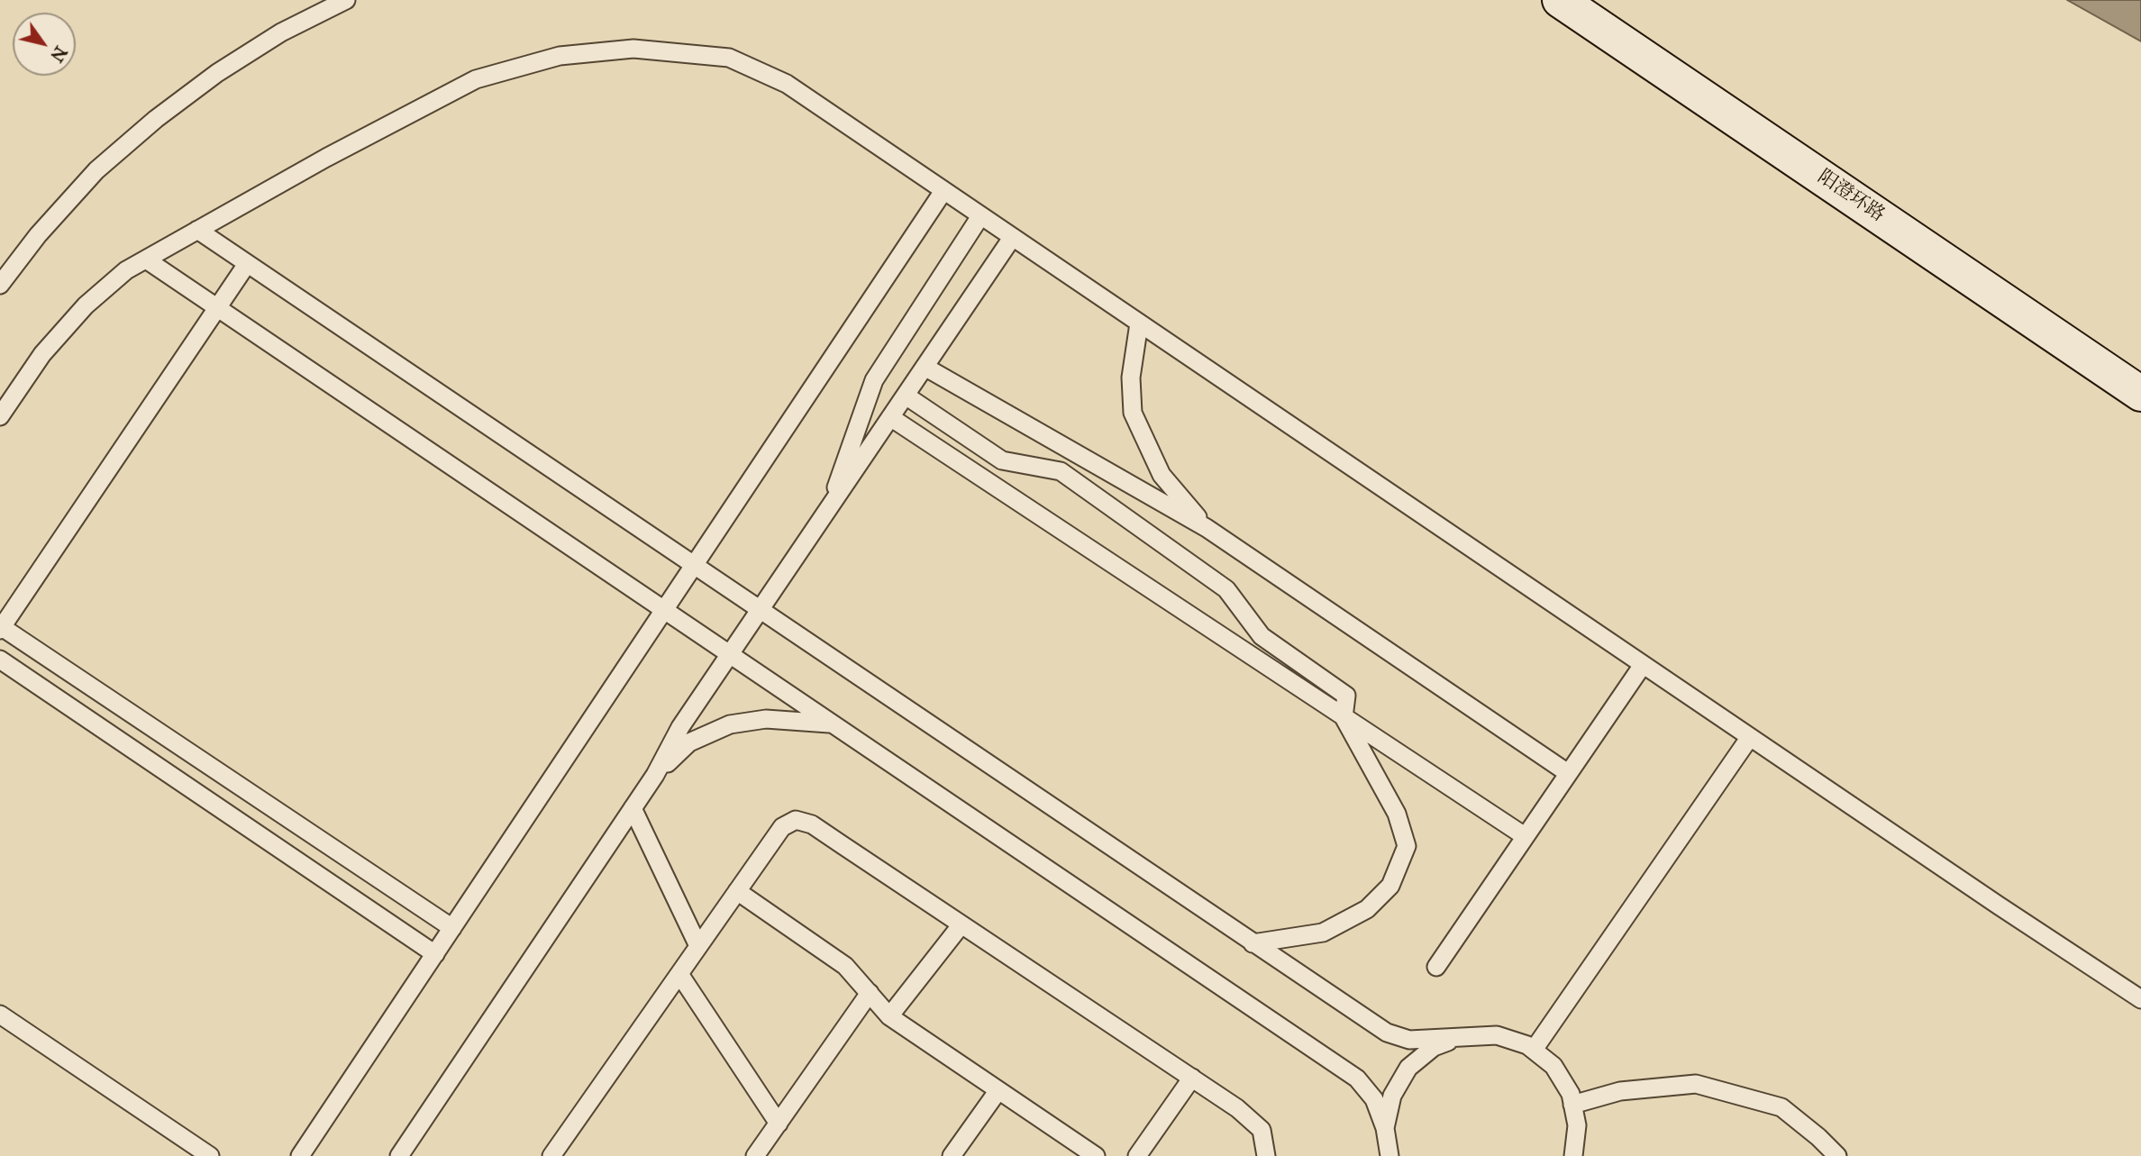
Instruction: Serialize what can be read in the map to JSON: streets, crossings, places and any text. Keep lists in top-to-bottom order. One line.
{"streets":{"main road":["阳澄环路"]},"north":"bottom right"}
